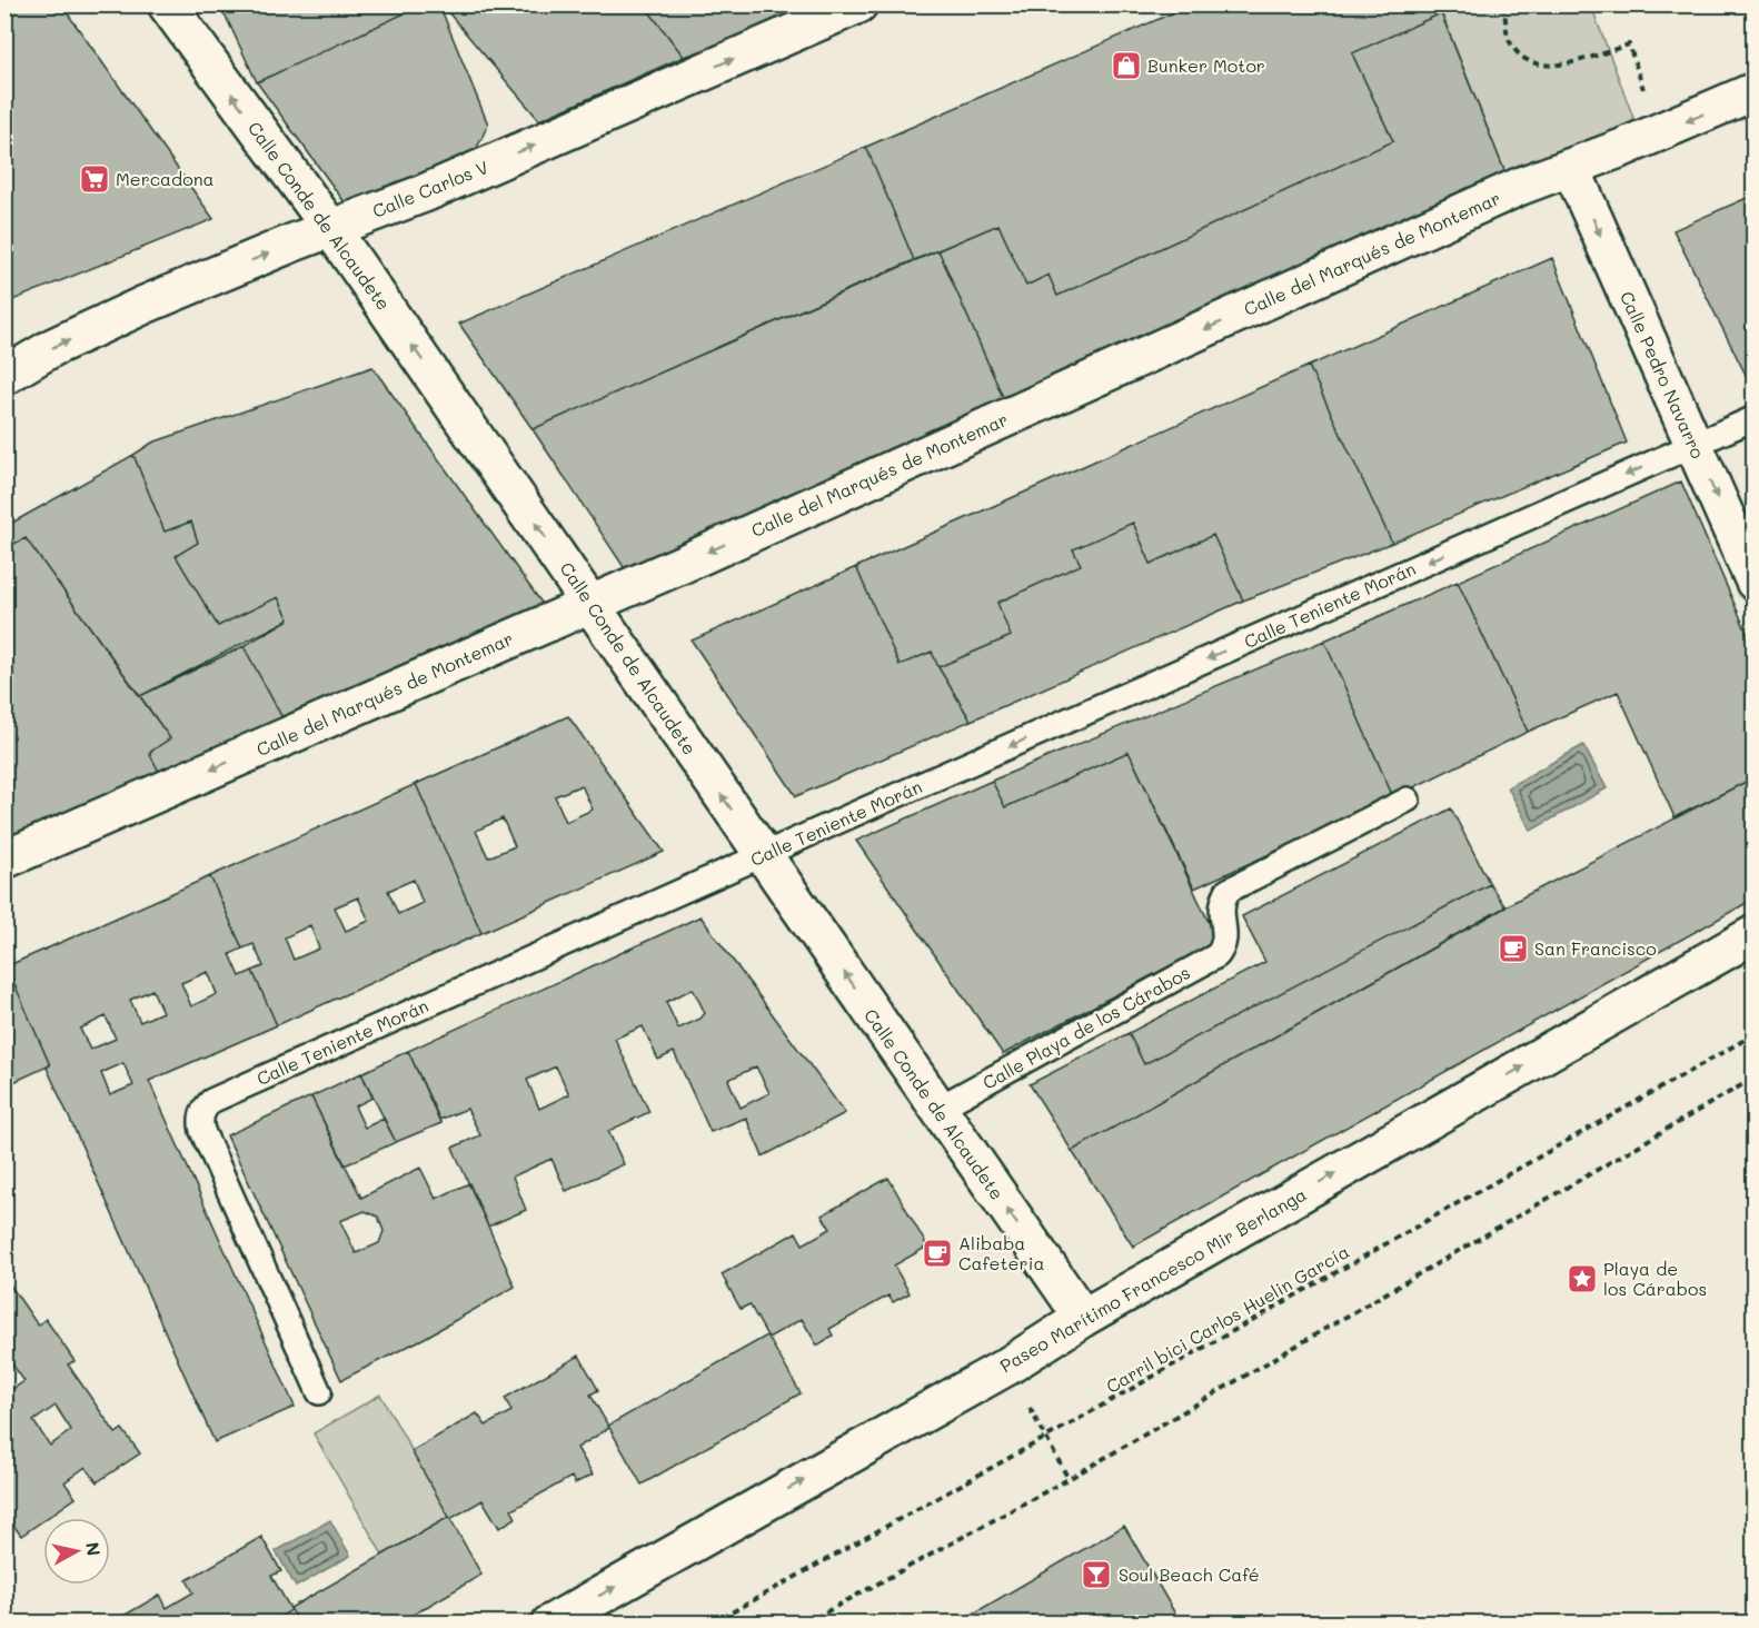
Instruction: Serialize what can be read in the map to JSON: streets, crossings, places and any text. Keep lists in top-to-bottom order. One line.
{"streets":{"street":["Calle Carlos V","Calle Conde de Alcaudete","Calle del Marqués de Montemar","Calle Pedro Navarro","Paseo Marítimo Francesco Mir Berlanga"],"lane":["Calle Teniente Morán","Calle Playa de los Cárabos"],"path":["Carril bici Carlos Huelin García"]},"crossings":[["Calle Carlos V","Calle Conde de Alcaudete"],["Calle Conde de Alcaudete","Calle del Marqués de Montemar"],["Calle Conde de Alcaudete","Calle Teniente Morán"],["Calle Conde de Alcaudete","Calle Playa de los Cárabos"],["Calle Conde de Alcaudete","Paseo Marítimo Francesco Mir Berlanga"],["Calle del Marqués de Montemar","Calle Pedro Navarro"],["Calle Pedro Navarro","Calle Teniente Morán"]],"one_way":["Calle Carlos V","Calle Conde de Alcaudete","Calle del Marqués de Montemar","Calle Pedro Navarro","Calle Teniente Morán","Paseo Marítimo Francesco Mir Berlanga"],"places":{"shop":["Bunker Motor"],"supermarket":["Mercadona"],"cafe":["San Francisco","Alibaba Cafeteria"],"place":["Playa de los Cárabos"],"bar":["Soul Beach Café"]},"north":"right"}
